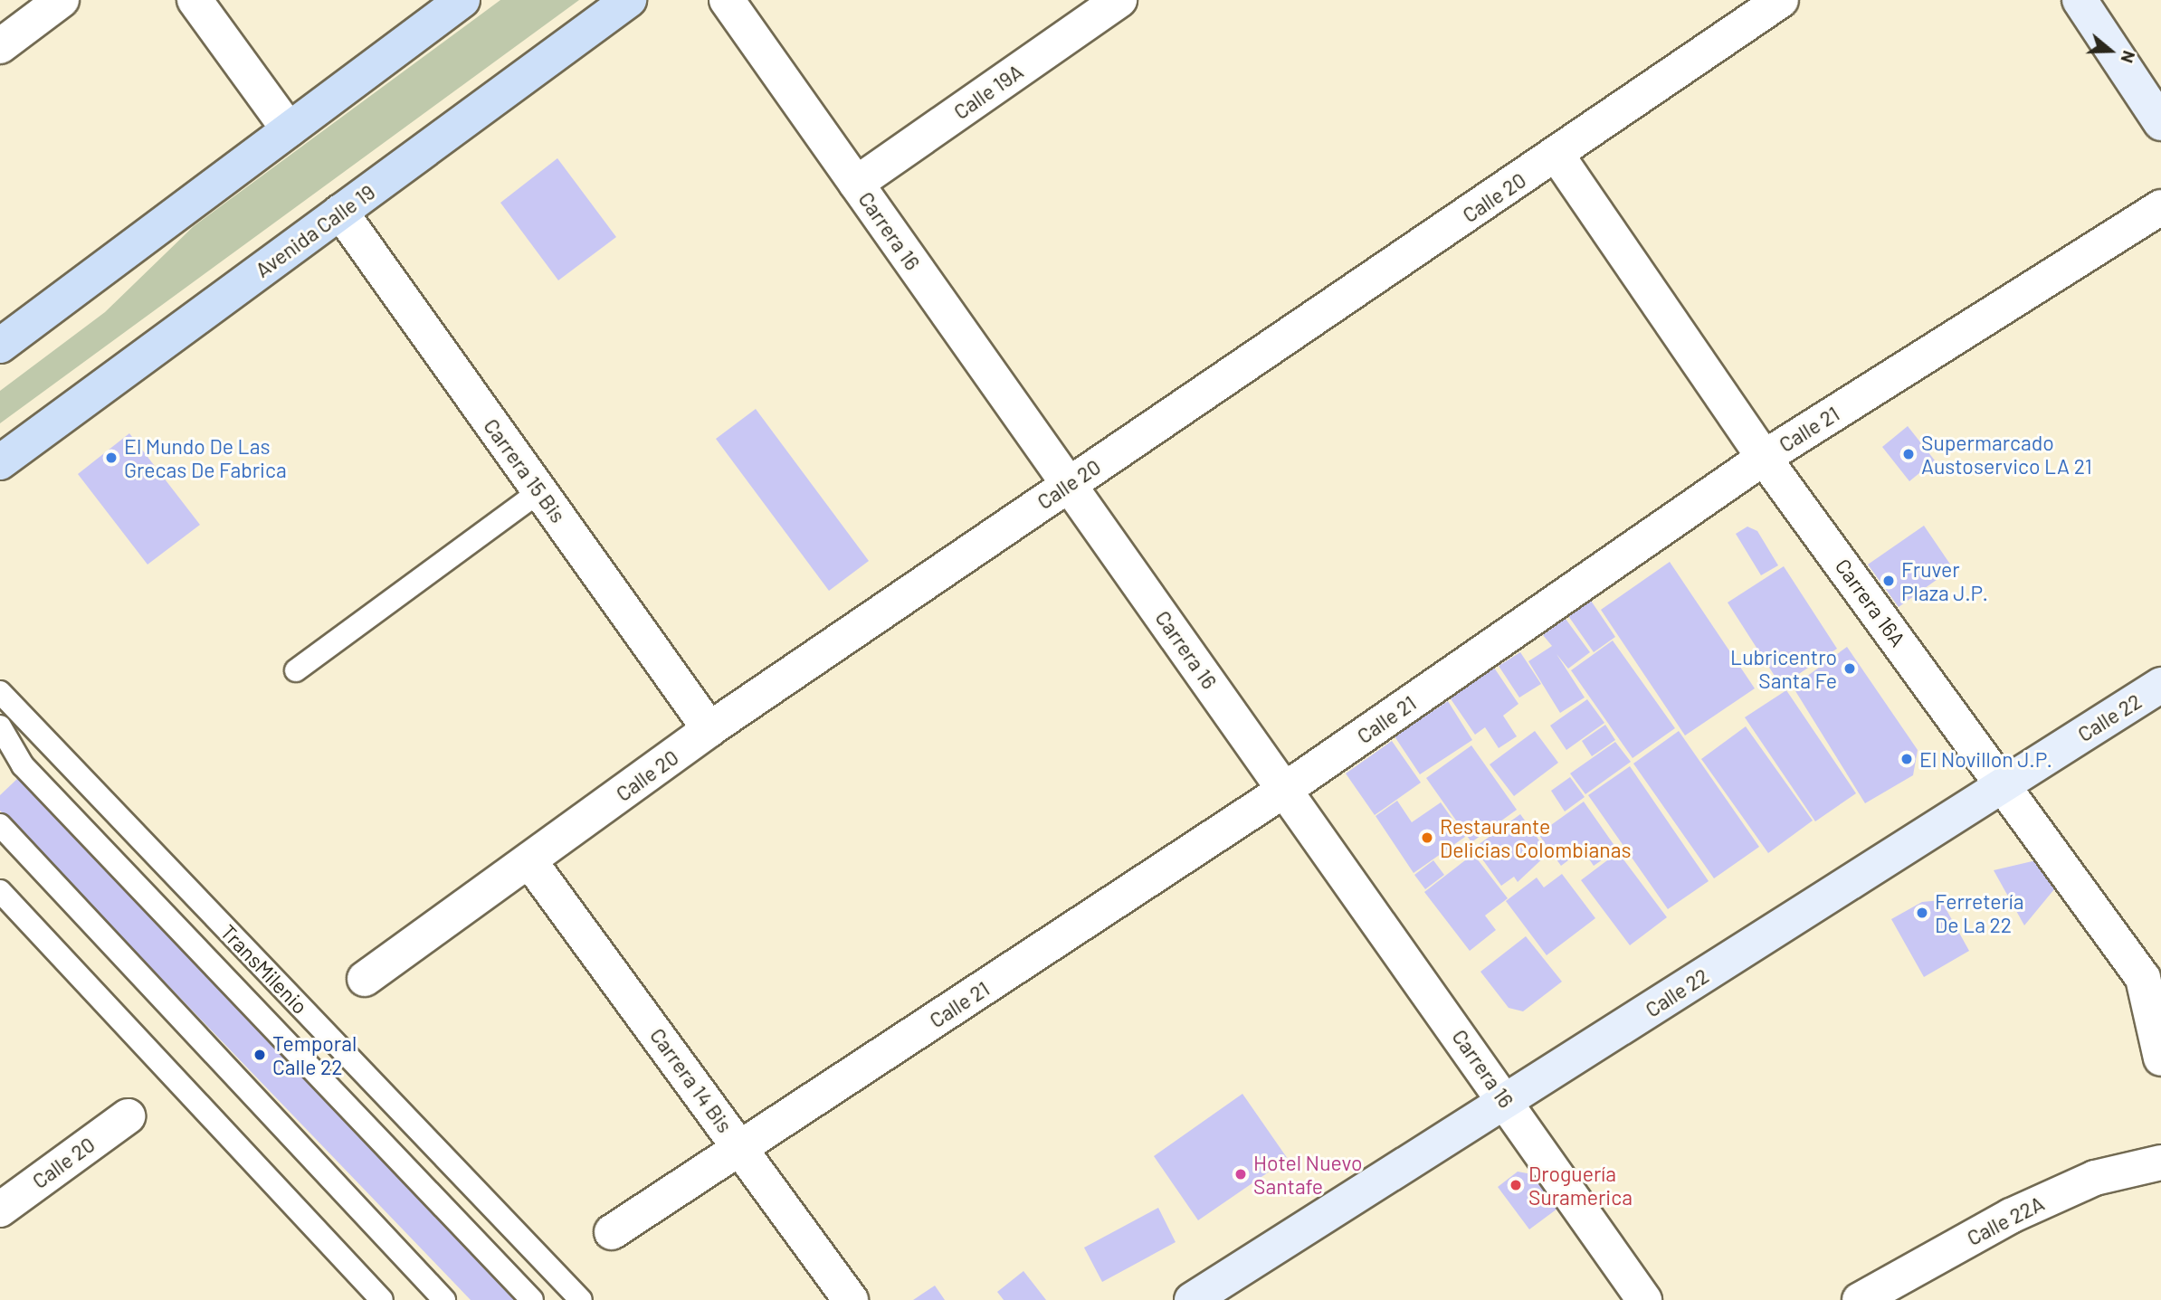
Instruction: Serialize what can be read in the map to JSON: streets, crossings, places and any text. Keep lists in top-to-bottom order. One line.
{"streets":{"main road":["Avenida Calle 19"],"street":["Calle 19A","Calle 20","Carrera 16","Calle 21","Carrera 15 Bis","Carrera 16A","Calle 22","Carrera 14 Bis","Calle 22A"],"lane":["TransMilenio"]},"crossings":[["Calle 19A","Carrera 16"],["Calle 20","Carrera 16"],["Calle 20","Carrera 15 Bis"],["Calle 20","Carrera 16A"],["Calle 20","Carrera 14 Bis"],["Avenida Calle 19","Carrera 15 Bis"],["Carrera 16","Calle 21"],["Carrera 16","Calle 22"],["Calle 21","Carrera 16A"],["Calle 21","Carrera 14 Bis"],["Carrera 16A","Calle 22"]],"places":["Supermarcado Austoservico LA 21","El Mundo De Las Grecas De Fabrica","Fruver Plaza J.P.","Lubricentro Santa Fe","El Novillon J.P.","Restaurante Delicias Colombianas","Ferretería De La 22","Temporal Calle 22","Hotel Nuevo Santafe","Droguería Suramerica"],"north":"right"}
